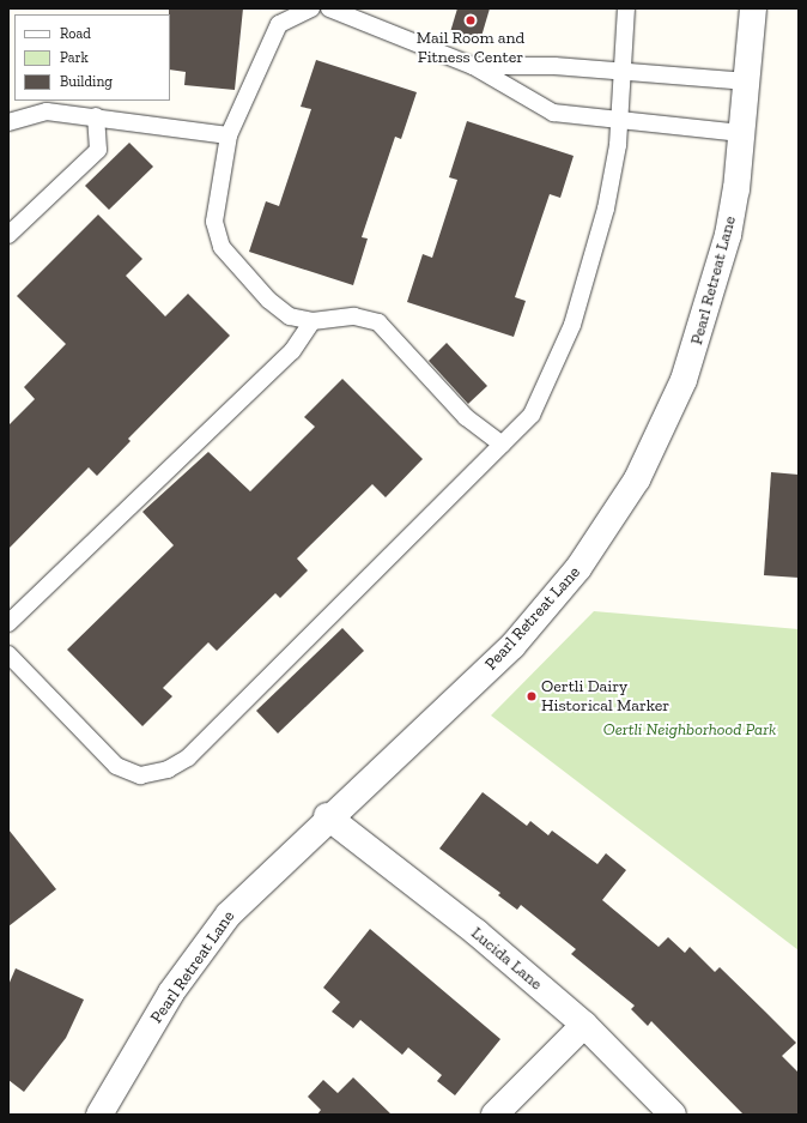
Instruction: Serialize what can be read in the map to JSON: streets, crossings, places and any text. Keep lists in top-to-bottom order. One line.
{"streets":{"street":["Pearl Retreat Lane","Lucida Lane"]},"crossings":[["Pearl Retreat Lane","Lucida Lane"]],"parks":["Oertli Neighborhood Park"],"places":["Mail Room and Fitness Center","Oertli Dairy Historical Marker"],"legend":["Road","Park","Building"]}
